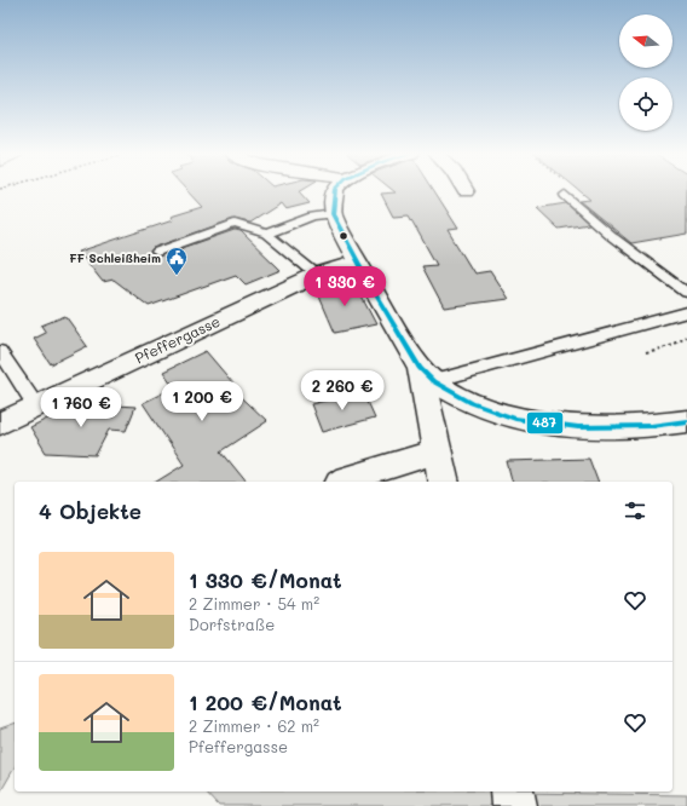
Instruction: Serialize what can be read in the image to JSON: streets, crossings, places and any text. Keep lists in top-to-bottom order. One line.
{"streets":{"street":["Pfeffergasse"]},"places":{"public building":["FF Schleißheim"]},"lines":["transit line 487"],"north":"left","page":{"price":["1 330 €","2 260 €","1 200 €","1 760 €"],"heading":"4 Objekte","list":[{"name":"1 330 €/Monat","note":"2 Zimmer · 54 m² · Dorfstraße"},{"name":"1 200 €/Monat","note":"2 Zimmer · 62 m² · Pfeffergasse"}]}}
